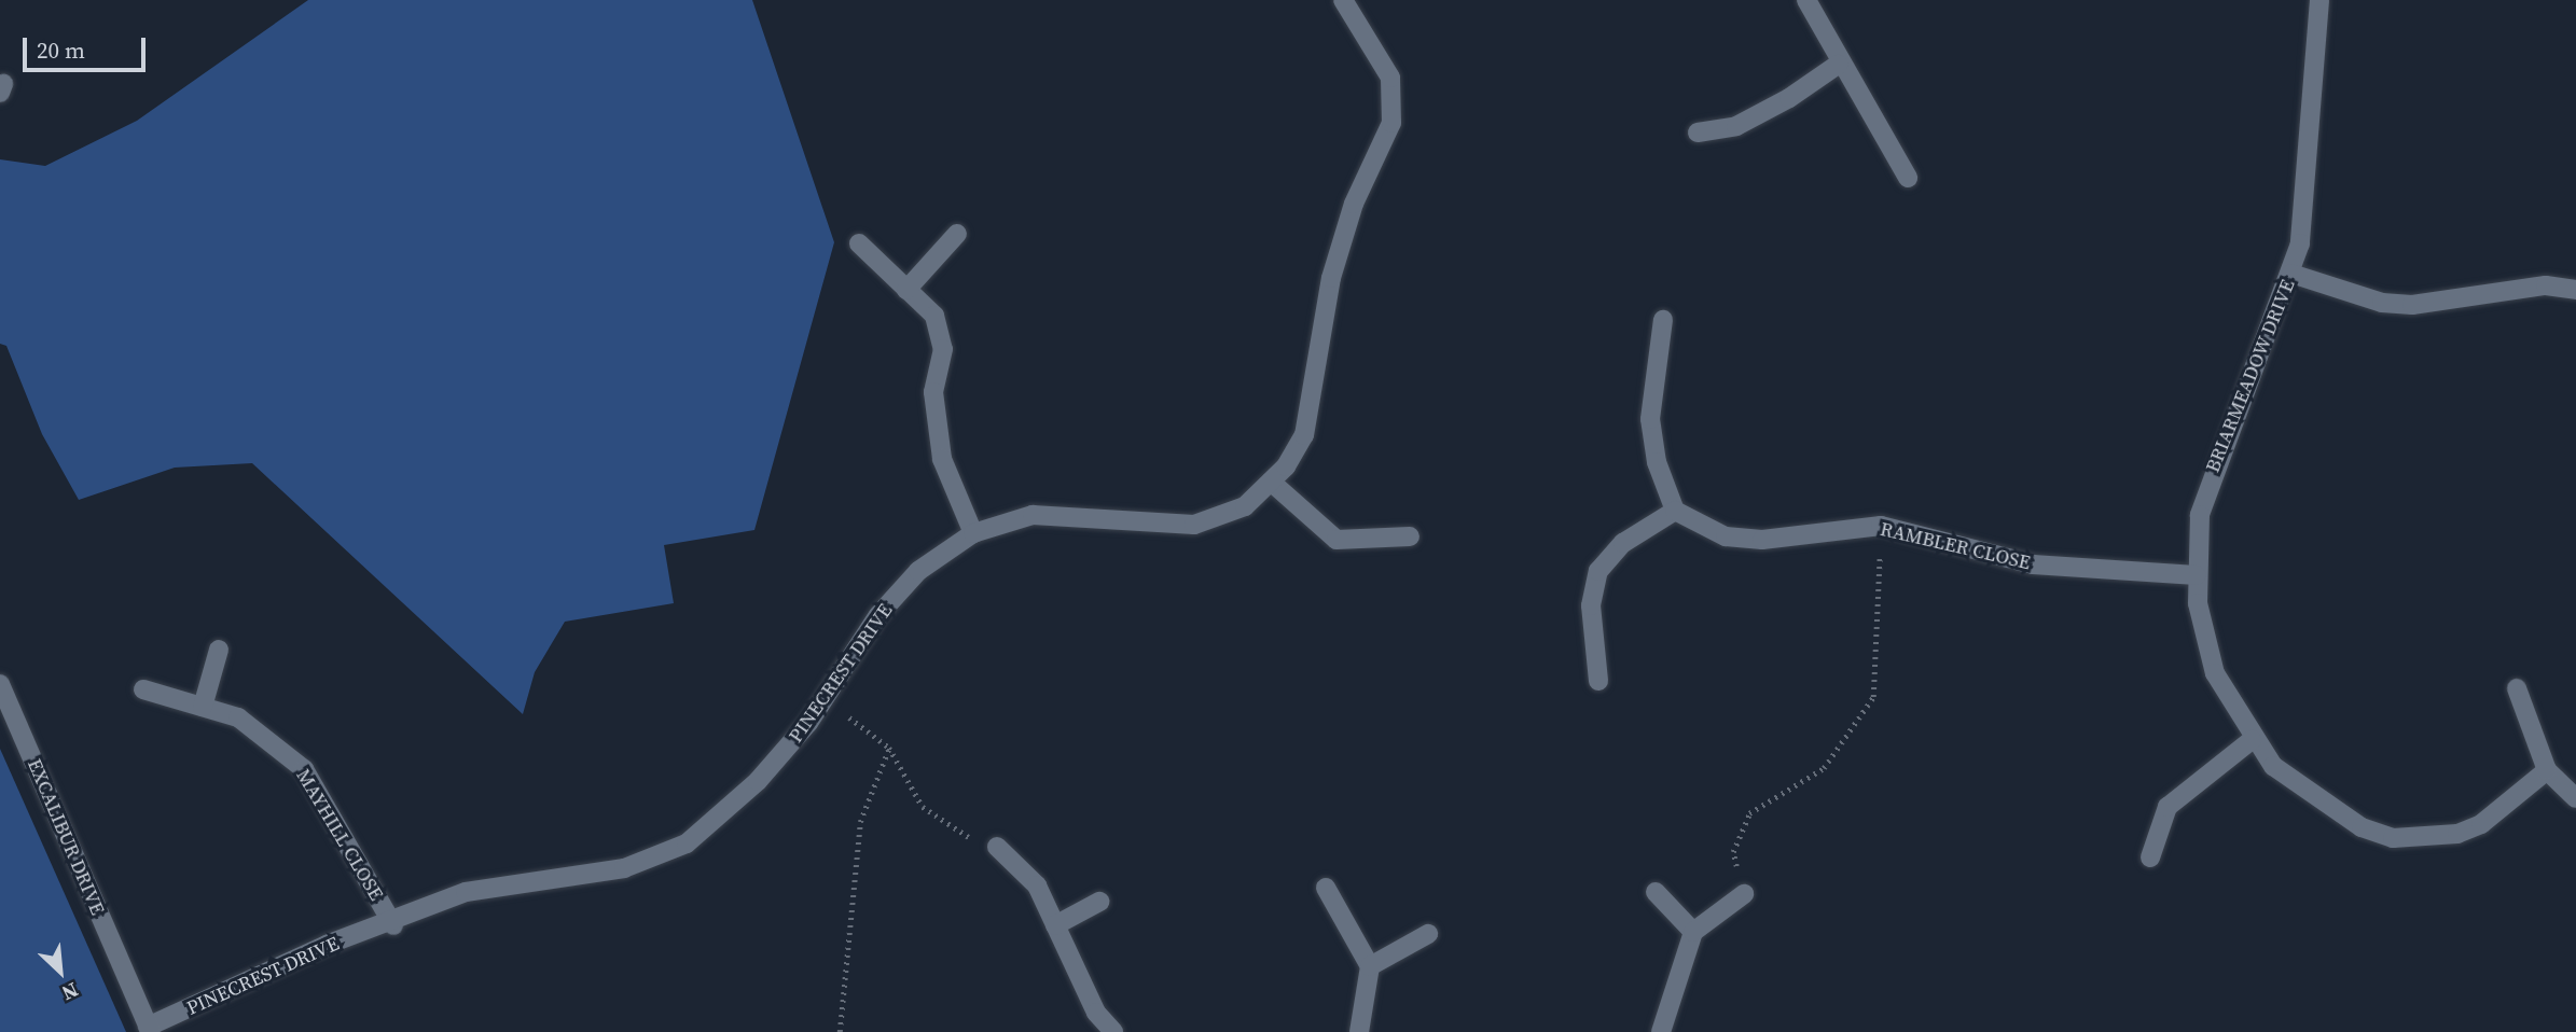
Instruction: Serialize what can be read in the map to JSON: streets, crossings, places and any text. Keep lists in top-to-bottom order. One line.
{"streets":{"street":["BRIARMEADOW DRIVE","RAMBLER CLOSE","PINECREST DRIVE","MAYHILL CLOSE","EXCALIBUR DRIVE"]},"crossings":[["BRIARMEADOW DRIVE","RAMBLER CLOSE"],["PINECREST DRIVE","MAYHILL CLOSE"],["PINECREST DRIVE","EXCALIBUR DRIVE"]],"scale_bar":"20 m","north":"bottom right"}
